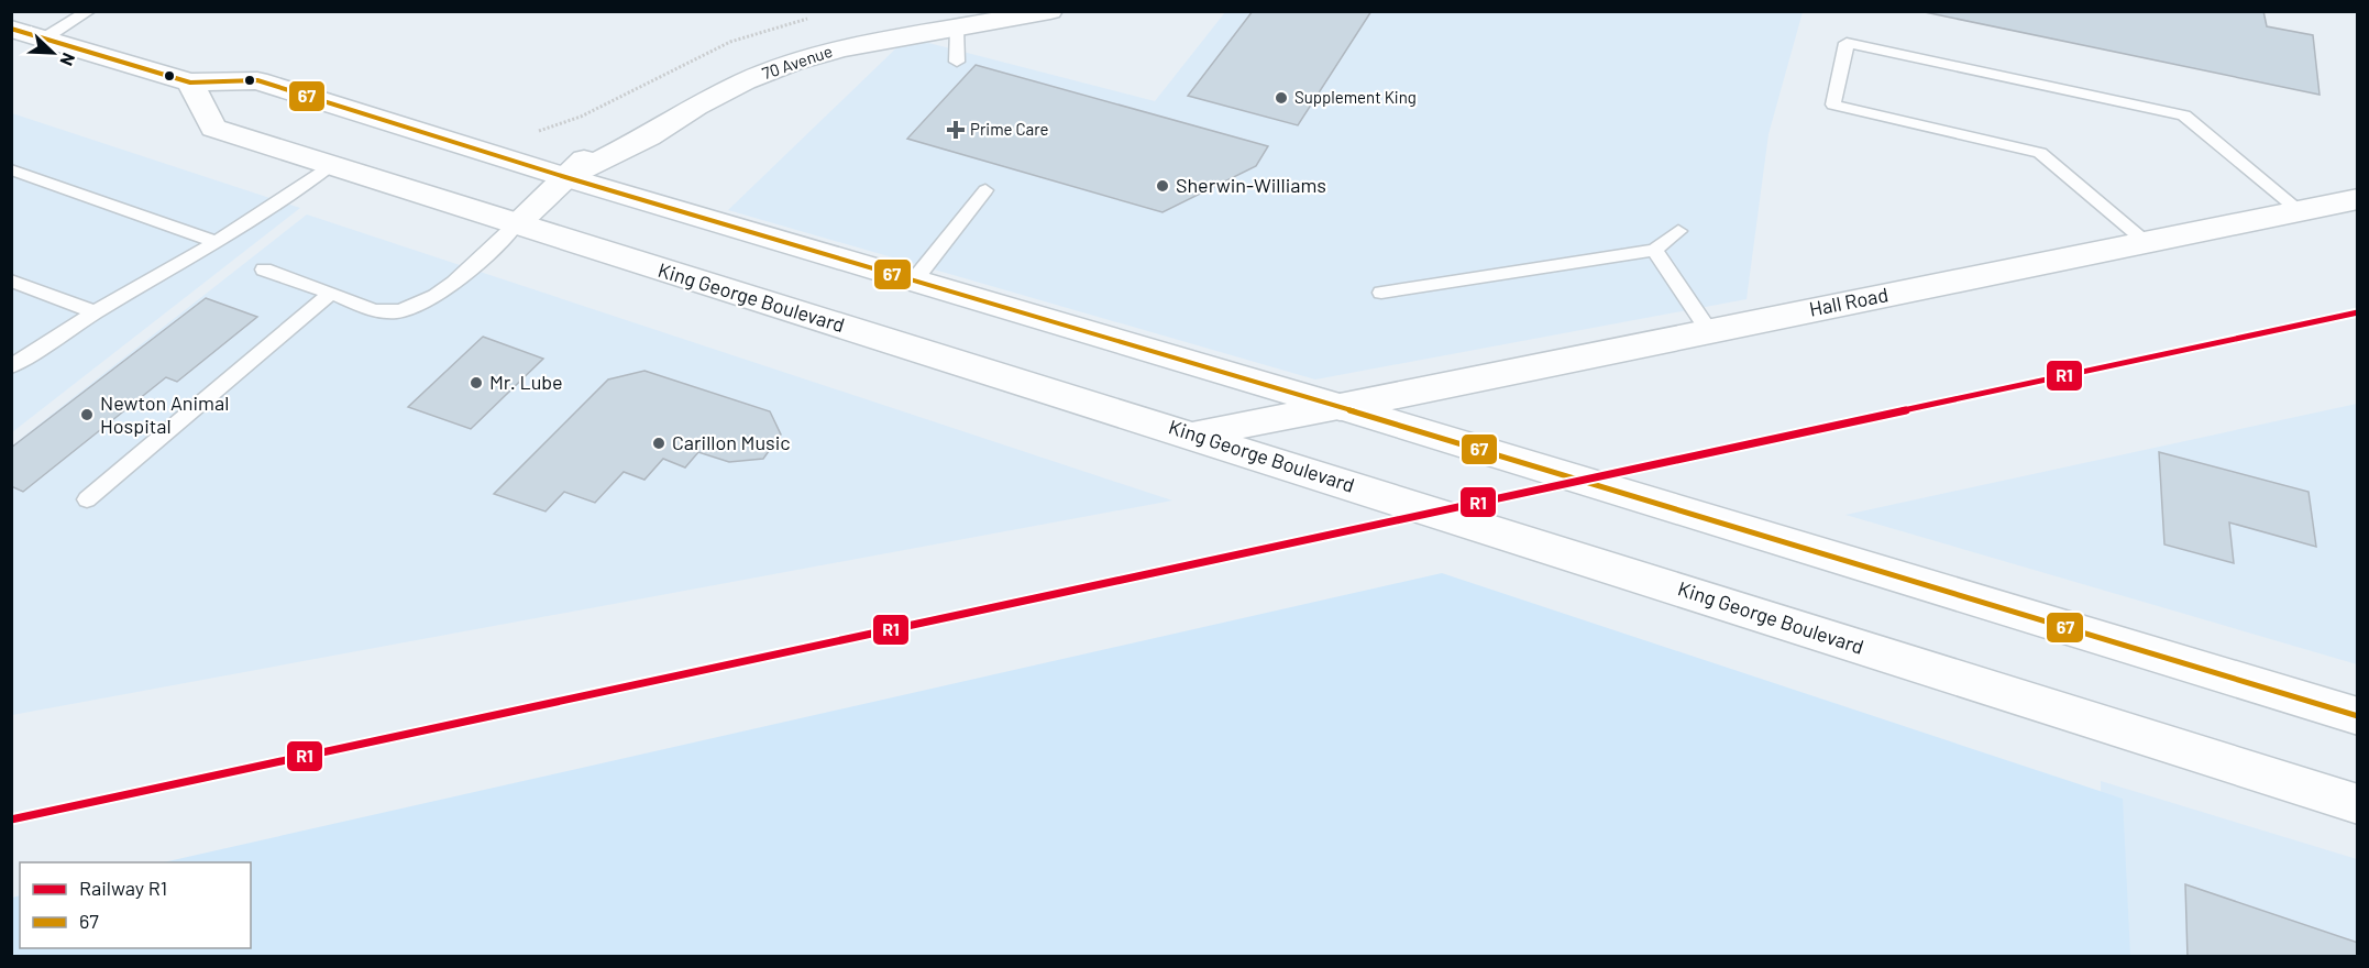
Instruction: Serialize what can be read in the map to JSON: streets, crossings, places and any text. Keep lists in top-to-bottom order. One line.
{"streets":{"main road":["70 Avenue","King George Boulevard","Hall Road"]},"crossings":[["70 Avenue","King George Boulevard"],["King George Boulevard","Hall Road"]],"places":{"other":["Supplement King","Sherwin-Williams","Mr. Lube","Newton Animal Hospital","Carillon Music"],"health":["Prime Care"]},"lines":["transit line 67","rail line R1"],"legend":["Railway R1","67"],"north":"bottom right"}
